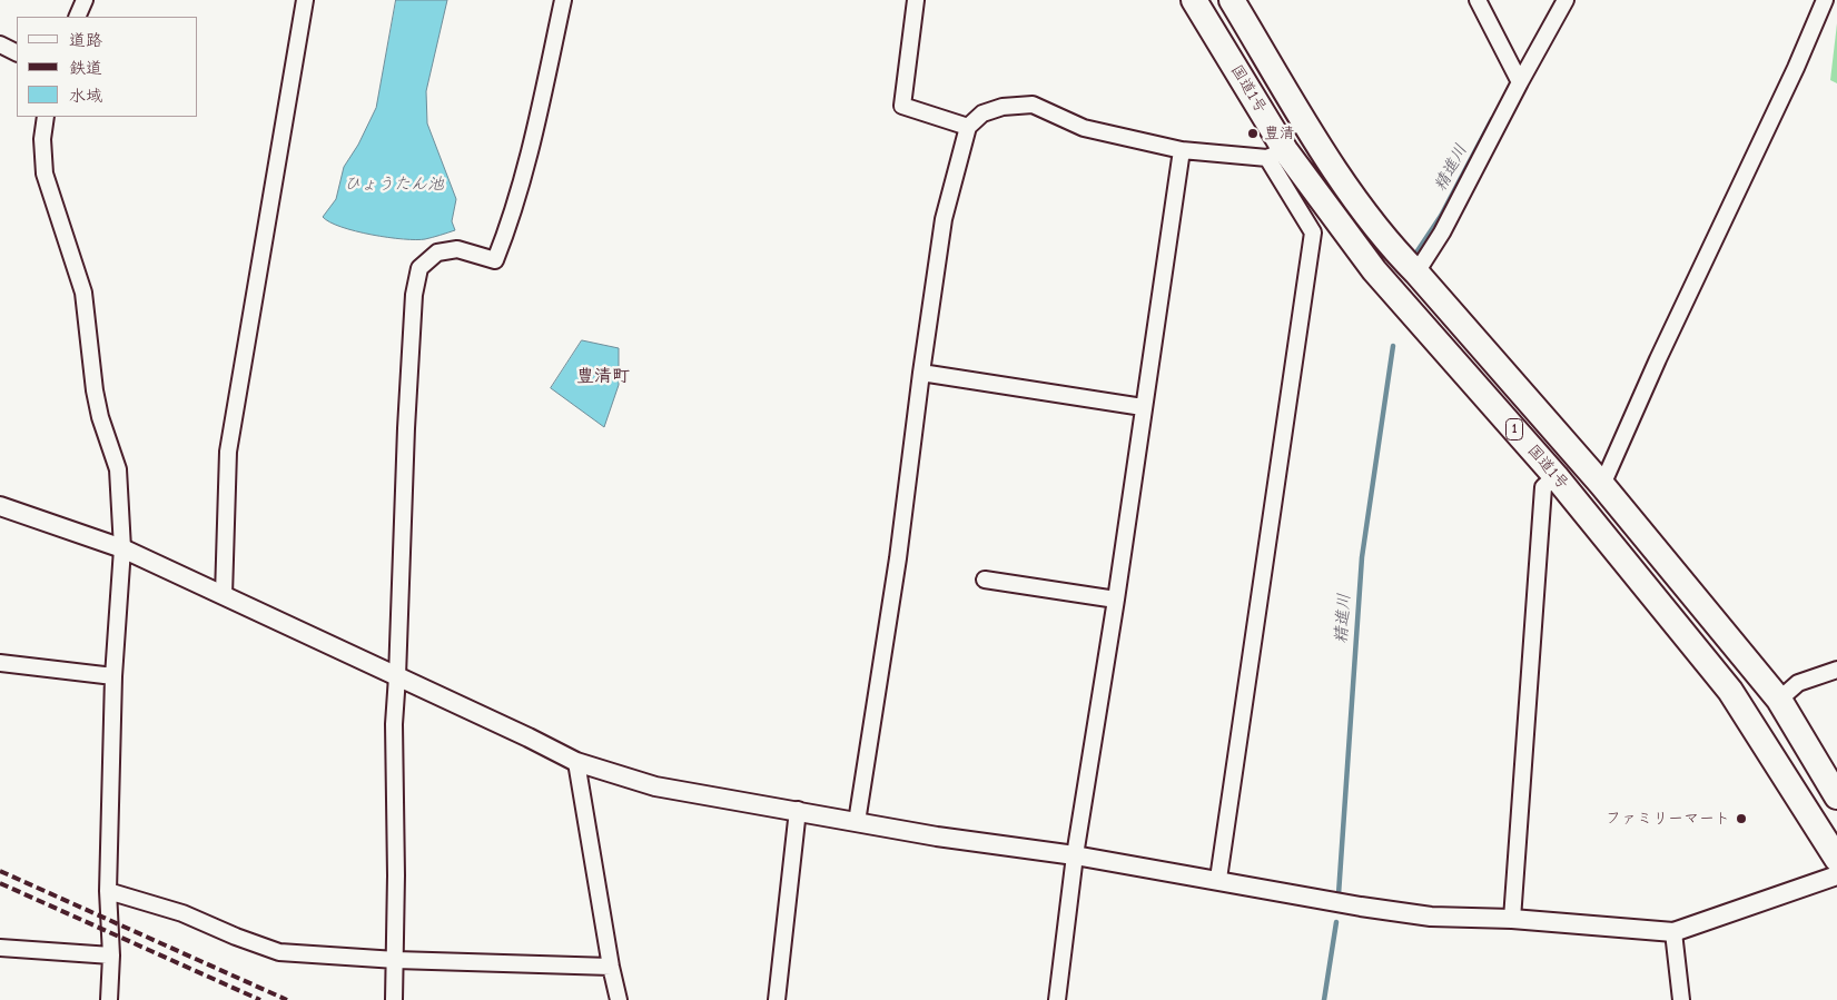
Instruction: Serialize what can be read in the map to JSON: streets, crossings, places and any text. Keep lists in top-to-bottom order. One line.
{"streets":{"highway":["国道1号","1"]},"districts":["豊清町"],"water":["精進川","ひょうたん池"],"places":["豊清","ファミリーマート"],"legend":["道路","鉄道","水域"]}
